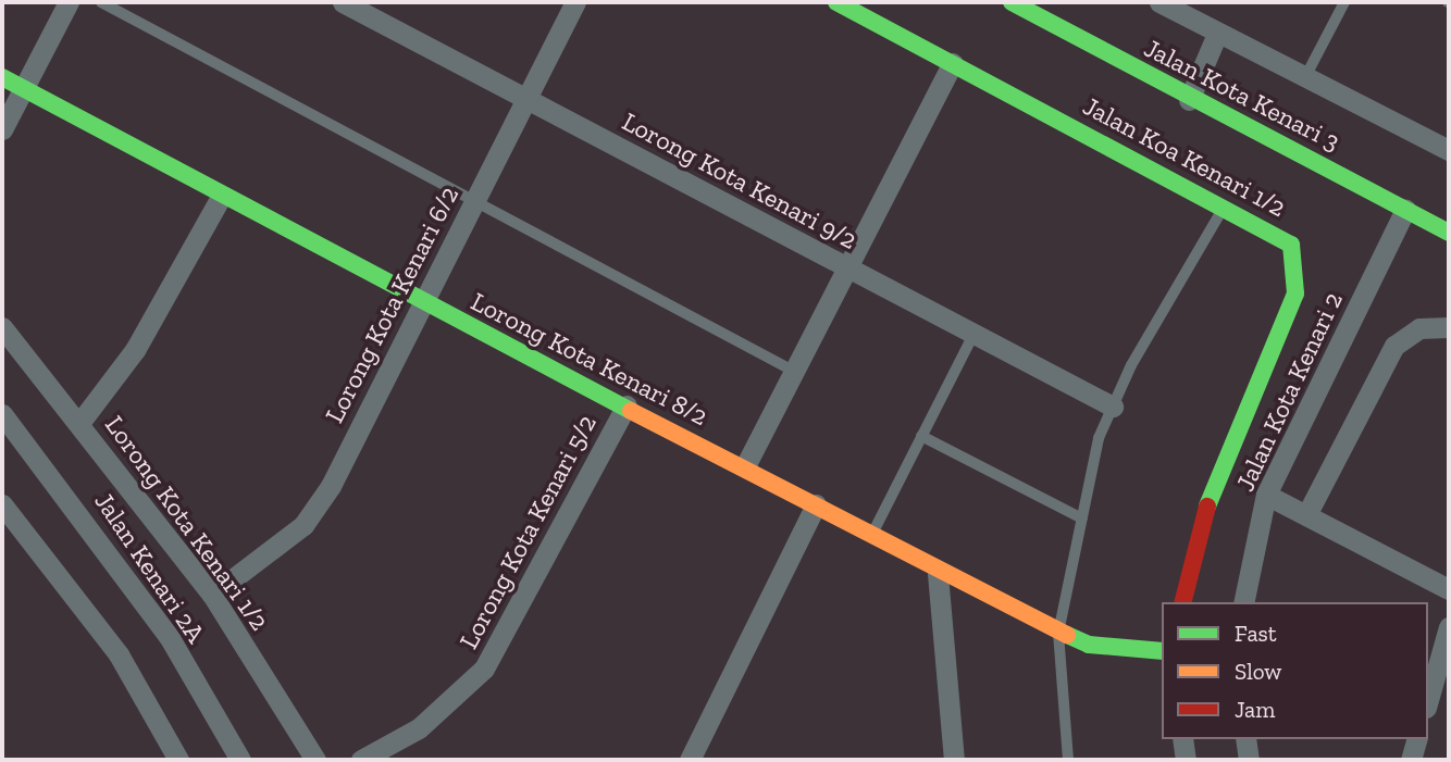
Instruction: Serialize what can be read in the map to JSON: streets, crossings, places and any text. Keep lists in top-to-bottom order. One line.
{"streets":{"street":["Jalan Kota Kenari 3","Jalan Koa Kenari 1/2","Lorong Kota Kenari 9/2","Lorong Kota Kenari 6/2","Lorong Kota Kenari 8/2","Jalan Kota Kenari 2","Lorong Kota Kenari 1/2","Lorong Kota Kenari 5/2","Jalan Kenari 2A"]},"crossings":[["Jalan Kota Kenari 3","Jalan Kota Kenari 2"],["Lorong Kota Kenari 9/2","Lorong Kota Kenari 6/2"],["Lorong Kota Kenari 6/2","Lorong Kota Kenari 8/2"],["Lorong Kota Kenari 6/2","Lorong Kota Kenari 1/2"],["Lorong Kota Kenari 8/2","Lorong Kota Kenari 5/2"]],"legend":["Fast","Slow","Jam"]}
